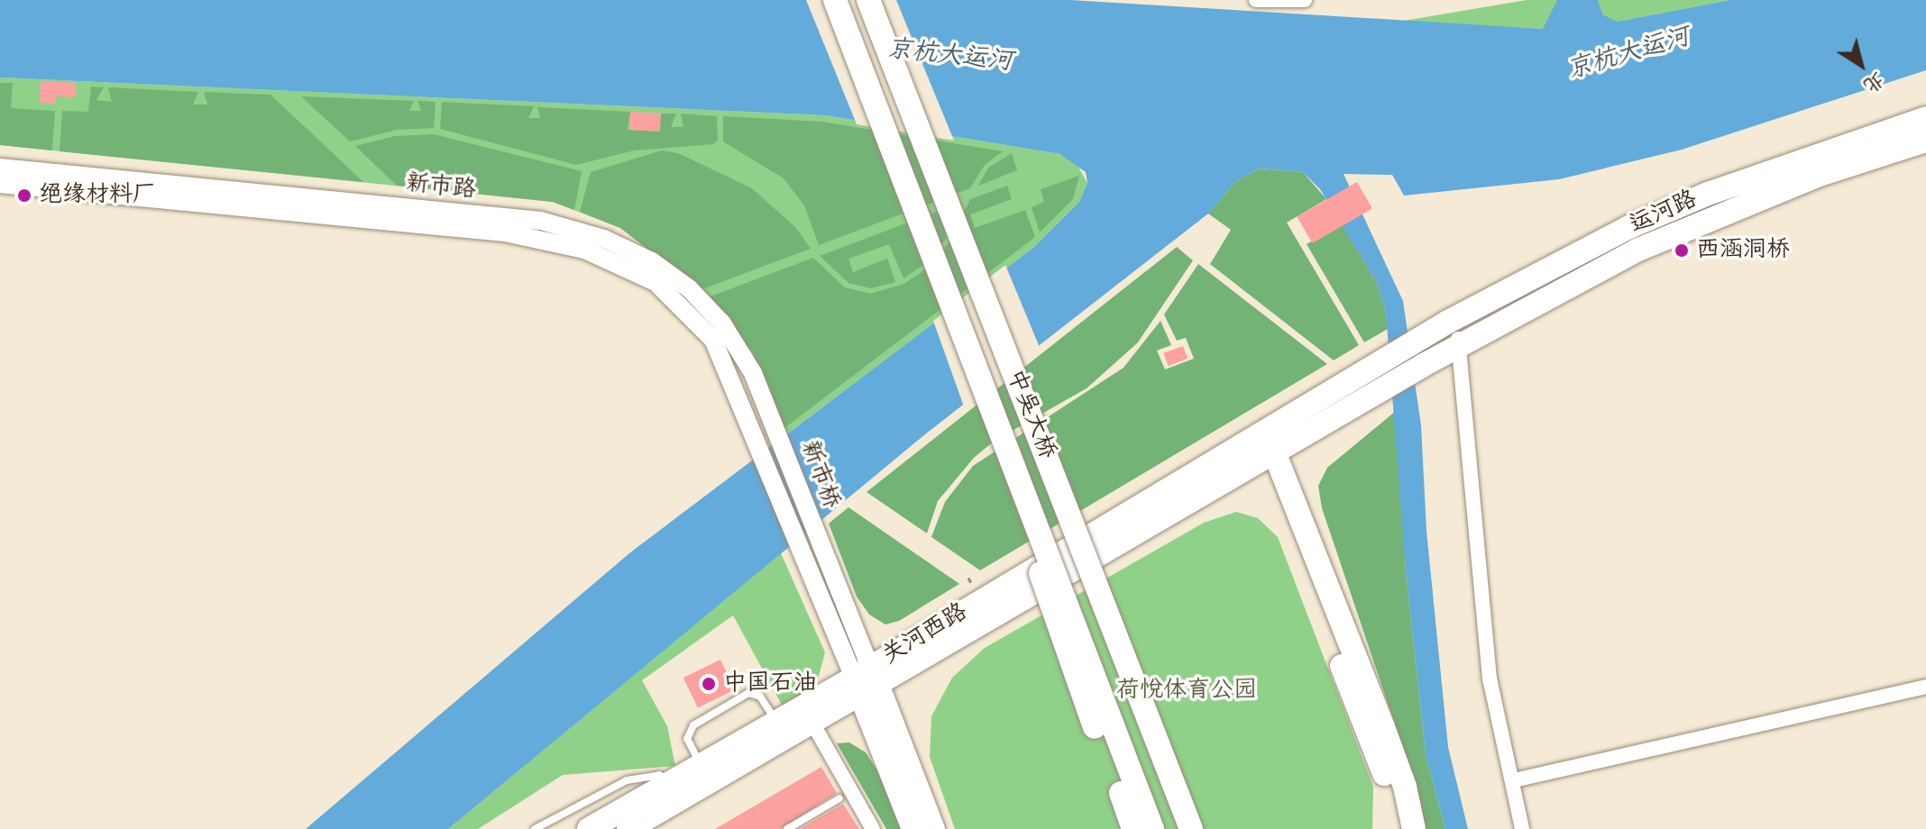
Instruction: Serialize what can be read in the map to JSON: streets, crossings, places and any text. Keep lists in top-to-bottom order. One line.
{"streets":{"main road":["运河路","中吴大桥","关河西路"],"street":["新市路","新市桥"]},"crossings":[["新市路","新市桥"],["运河路","关河西路"],["新市桥","关河西路"]],"water":["京杭大运河"],"parks":["荷悦体育公园"],"places":["绝缘材料厂","西涵洞桥","中国石油"],"north":"bottom right"}
